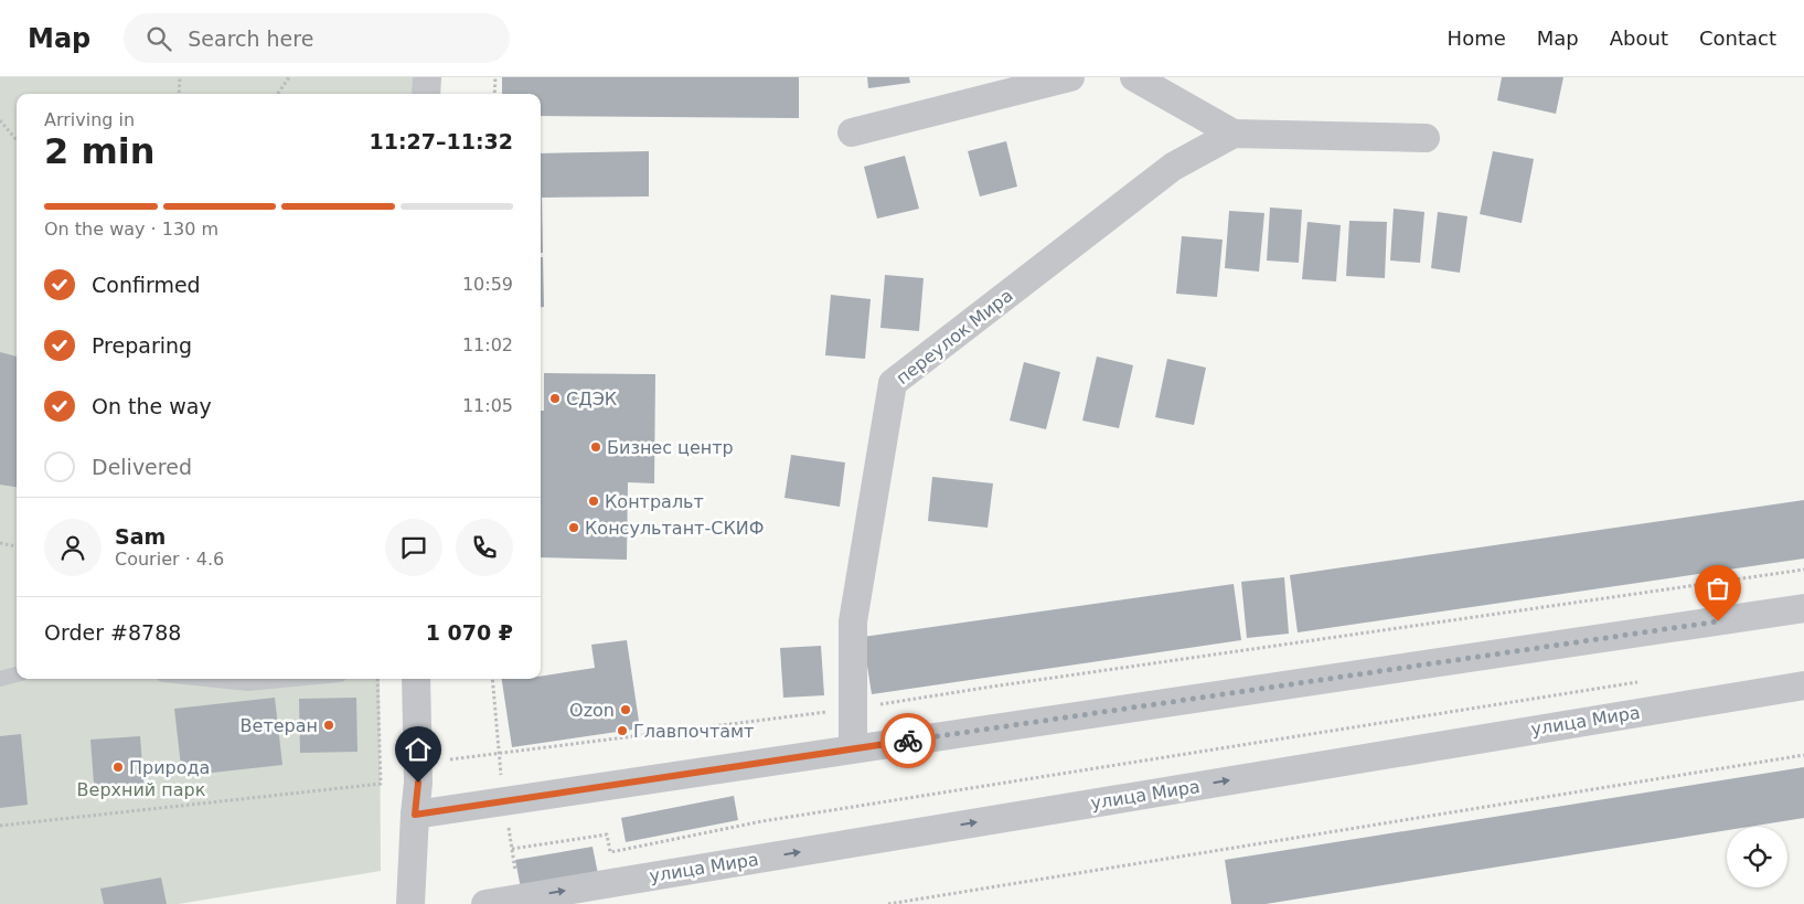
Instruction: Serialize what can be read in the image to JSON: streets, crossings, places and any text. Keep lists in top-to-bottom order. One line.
{"streets":{"street":["переулок Мира","улица Мира"]},"parks":["Верхний парк"],"places":["СДЭК","Бизнес центр","Контральт","Консультант-СКИФ","Ozon","Ветеран","Главпочтамт","Природа"],"page":{"header":"Map","search":"Search here","nav":["Home","Map","About","Contact"],"heading":["2 min","Arriving in","11:27–11:32"],"panel":["Sam","Courier · 4.6","Order #8788","1 070 ₽"],"bar":"On the way · 130 m","list":[["Confirmed","10:59"],["Preparing","11:02"],["On the way","11:05"],"Delivered"]}}
